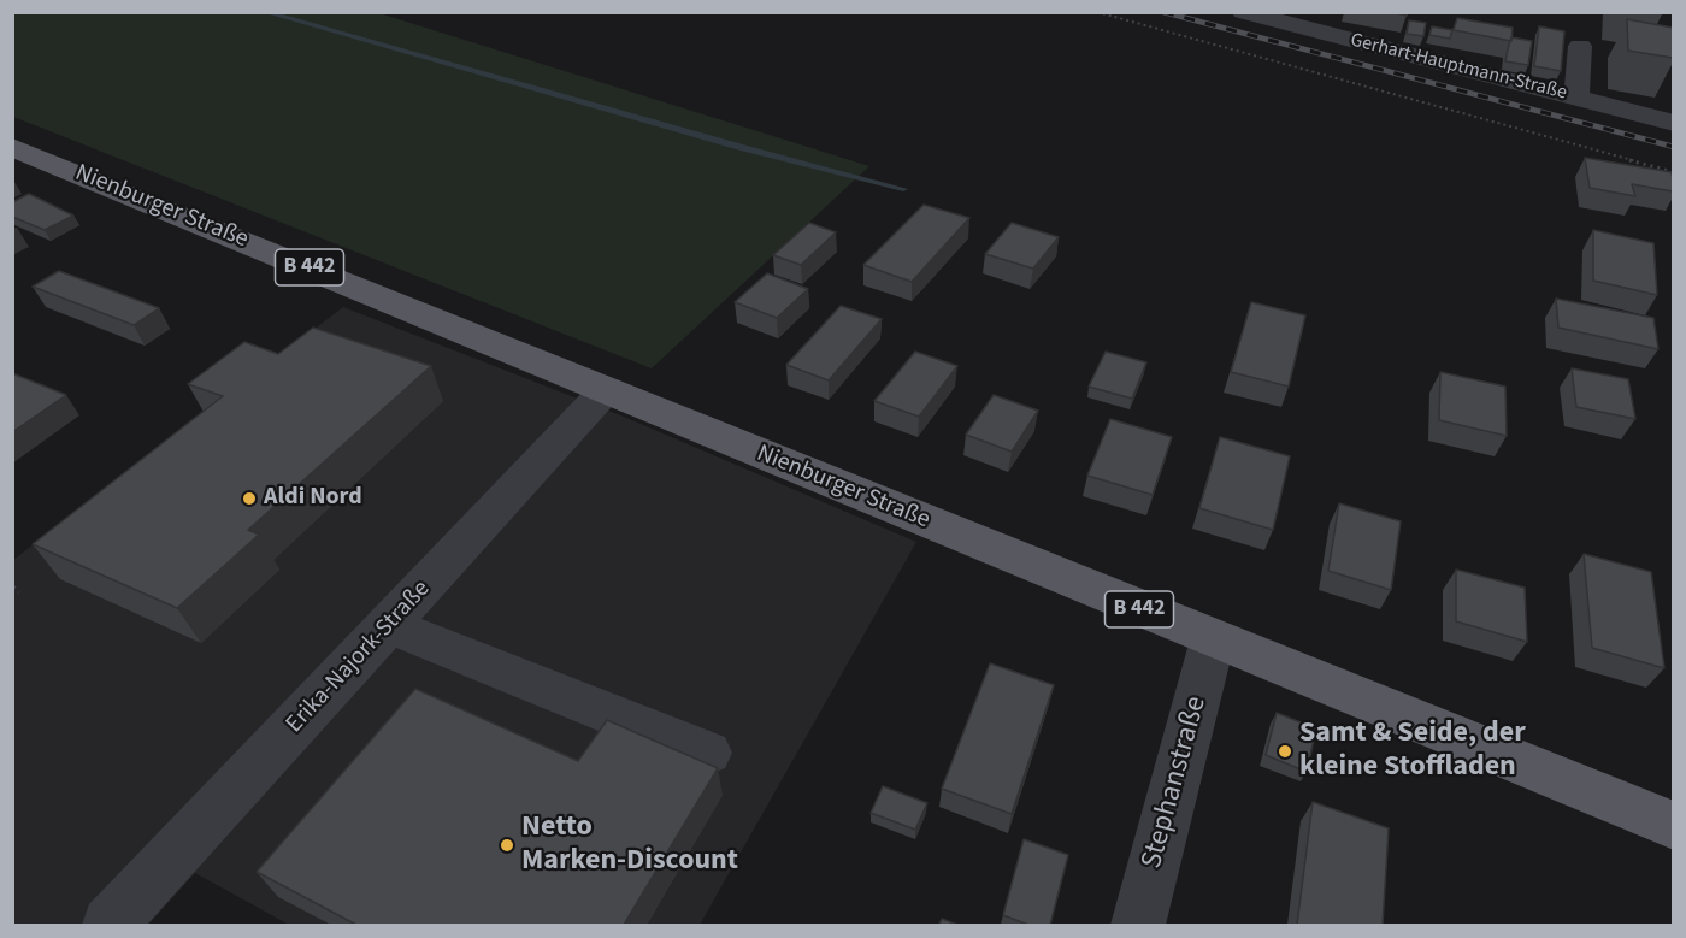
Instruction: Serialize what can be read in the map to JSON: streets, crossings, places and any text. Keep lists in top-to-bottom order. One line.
{"streets":{"main road":["Nienburger Straße","B 442"],"street":["Gerhart-Hauptmann-Straße","Erika-Najork-Straße","Stephanstraße"]},"crossings":[["Nienburger Straße","Erika-Najork-Straße"],["Nienburger Straße","Stephanstraße"]],"places":["Aldi Nord","Samt & Seide, der kleine Stoffladen","Netto Marken-Discount"]}
